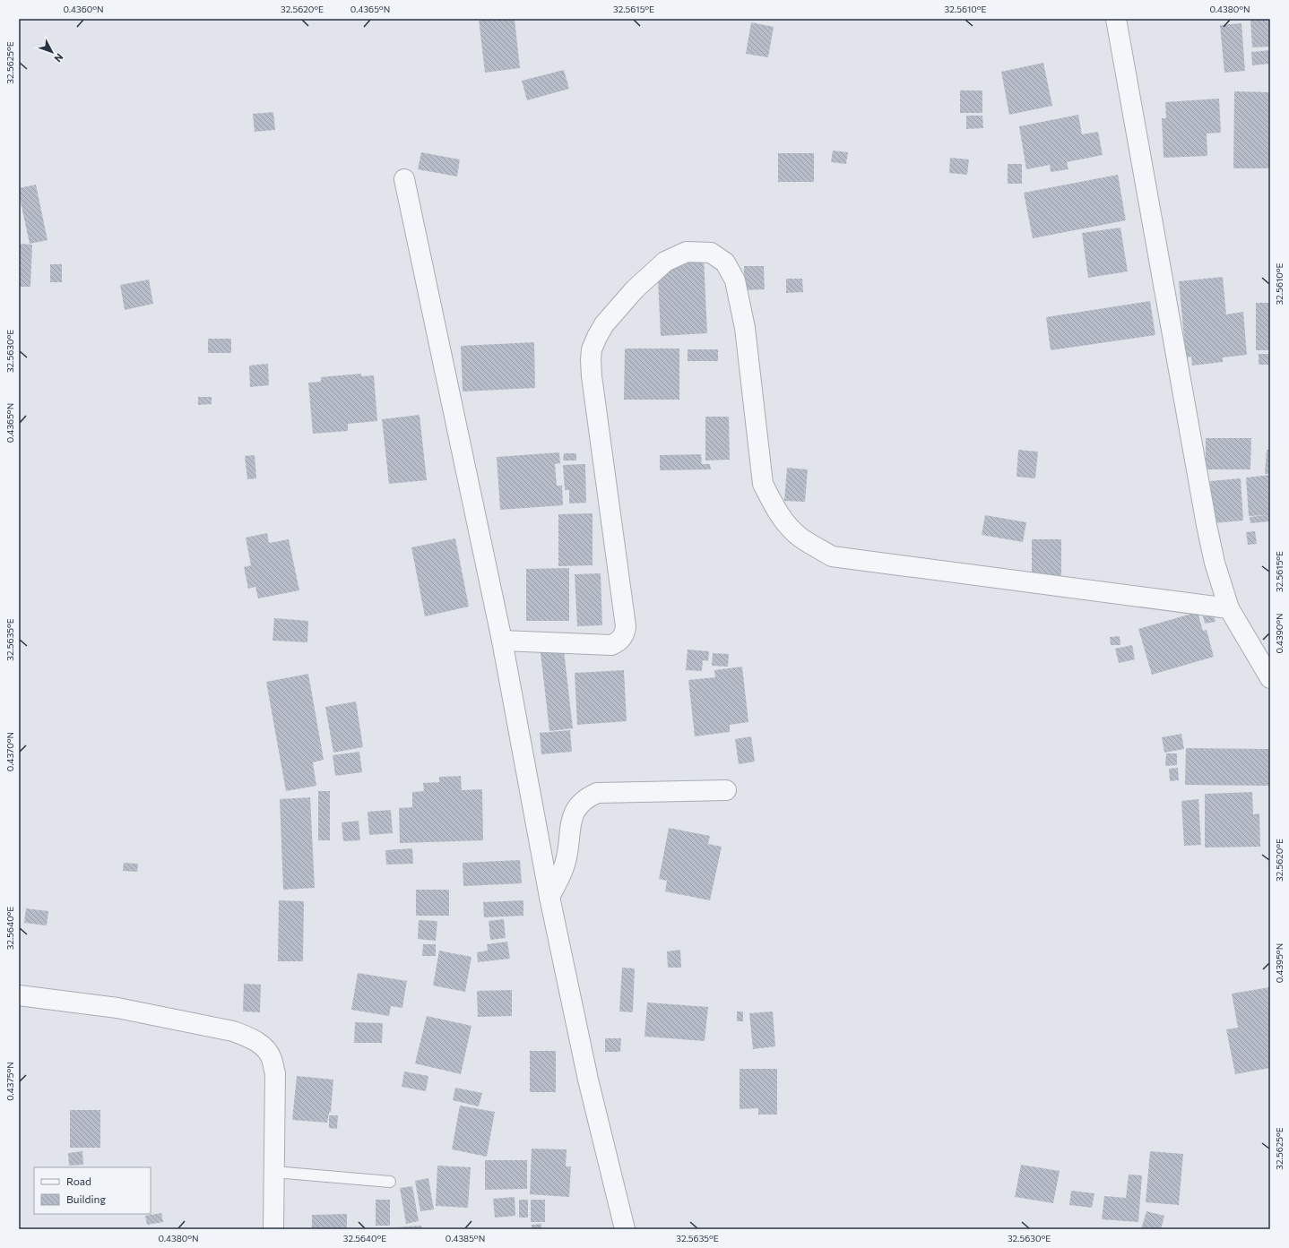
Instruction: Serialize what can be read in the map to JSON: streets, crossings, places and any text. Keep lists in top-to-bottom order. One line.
{"legend":["Road","Building"],"north":"bottom right","coordinates":["0.4360°N","32.5620°E","0.4365°N","32.5615°E","32.5610°E","0.4380°N","32.5625°E","32.5630°E","0.4390°N","32.5635°E","0.4370°N","32.5640°E","0.4395°N","0.4375°N","0.4385°N"]}
